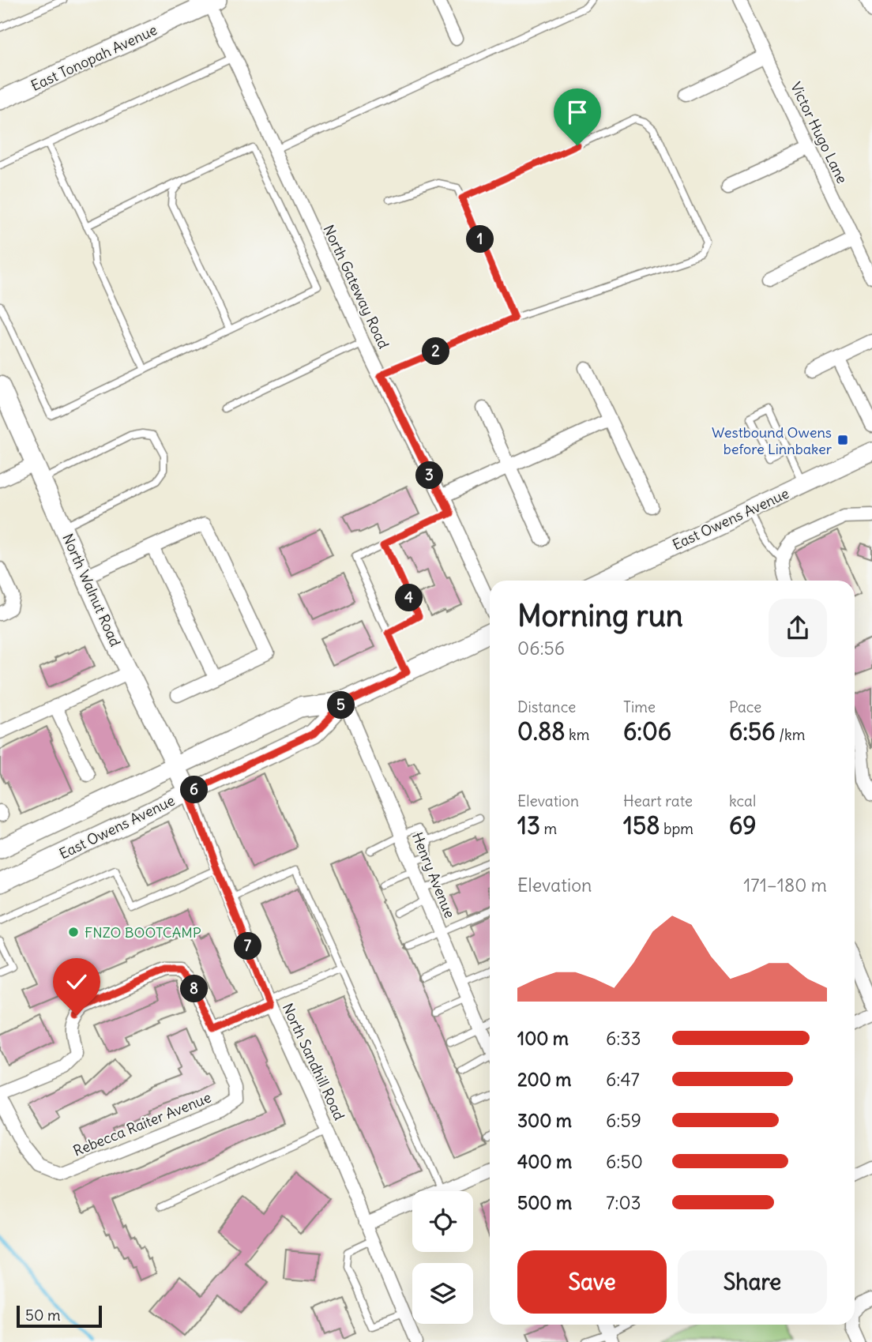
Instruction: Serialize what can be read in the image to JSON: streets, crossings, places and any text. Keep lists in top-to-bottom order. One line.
{"streets":{"main road":["East Tonopah Avenue","East Owens Avenue","North Walnut Road"],"street":["Victor Hugo Lane","North Gateway Road","Henry Avenue","North Sandhill Road","Rebecca Raiter Avenue"]},"crossings":[["East Tonopah Avenue","North Gateway Road"],["East Owens Avenue","North Walnut Road"],["East Owens Avenue","Henry Avenue"],["East Owens Avenue","North Sandhill Road"],["North Walnut Road","North Sandhill Road"]],"places":{"transit":["Westbound Owens before Linnbaker"],"other":["FNZO BOOTCAMP"]},"scale_bar":"50 m","page":{"pins":["1","2","3","4","5","6","7","8"],"heading":["Morning run","06:56"],"stats":[["Distance","0.88 km"],["Time","6:06"],["Pace","6:56 /km"],["Elevation","13 m"],["Heart rate","158 bpm"],["kcal","69"]],"chart":["Elevation","171–180 m"],"list":[{"name":"100 m","note":"6:33"},{"name":"200 m","note":"6:47"},{"name":"300 m","note":"6:59"},{"name":"400 m","note":"6:50"},{"name":"500 m","note":"7:03"}],"buttons":["Save","Share"],"scale":"50 m"}}
